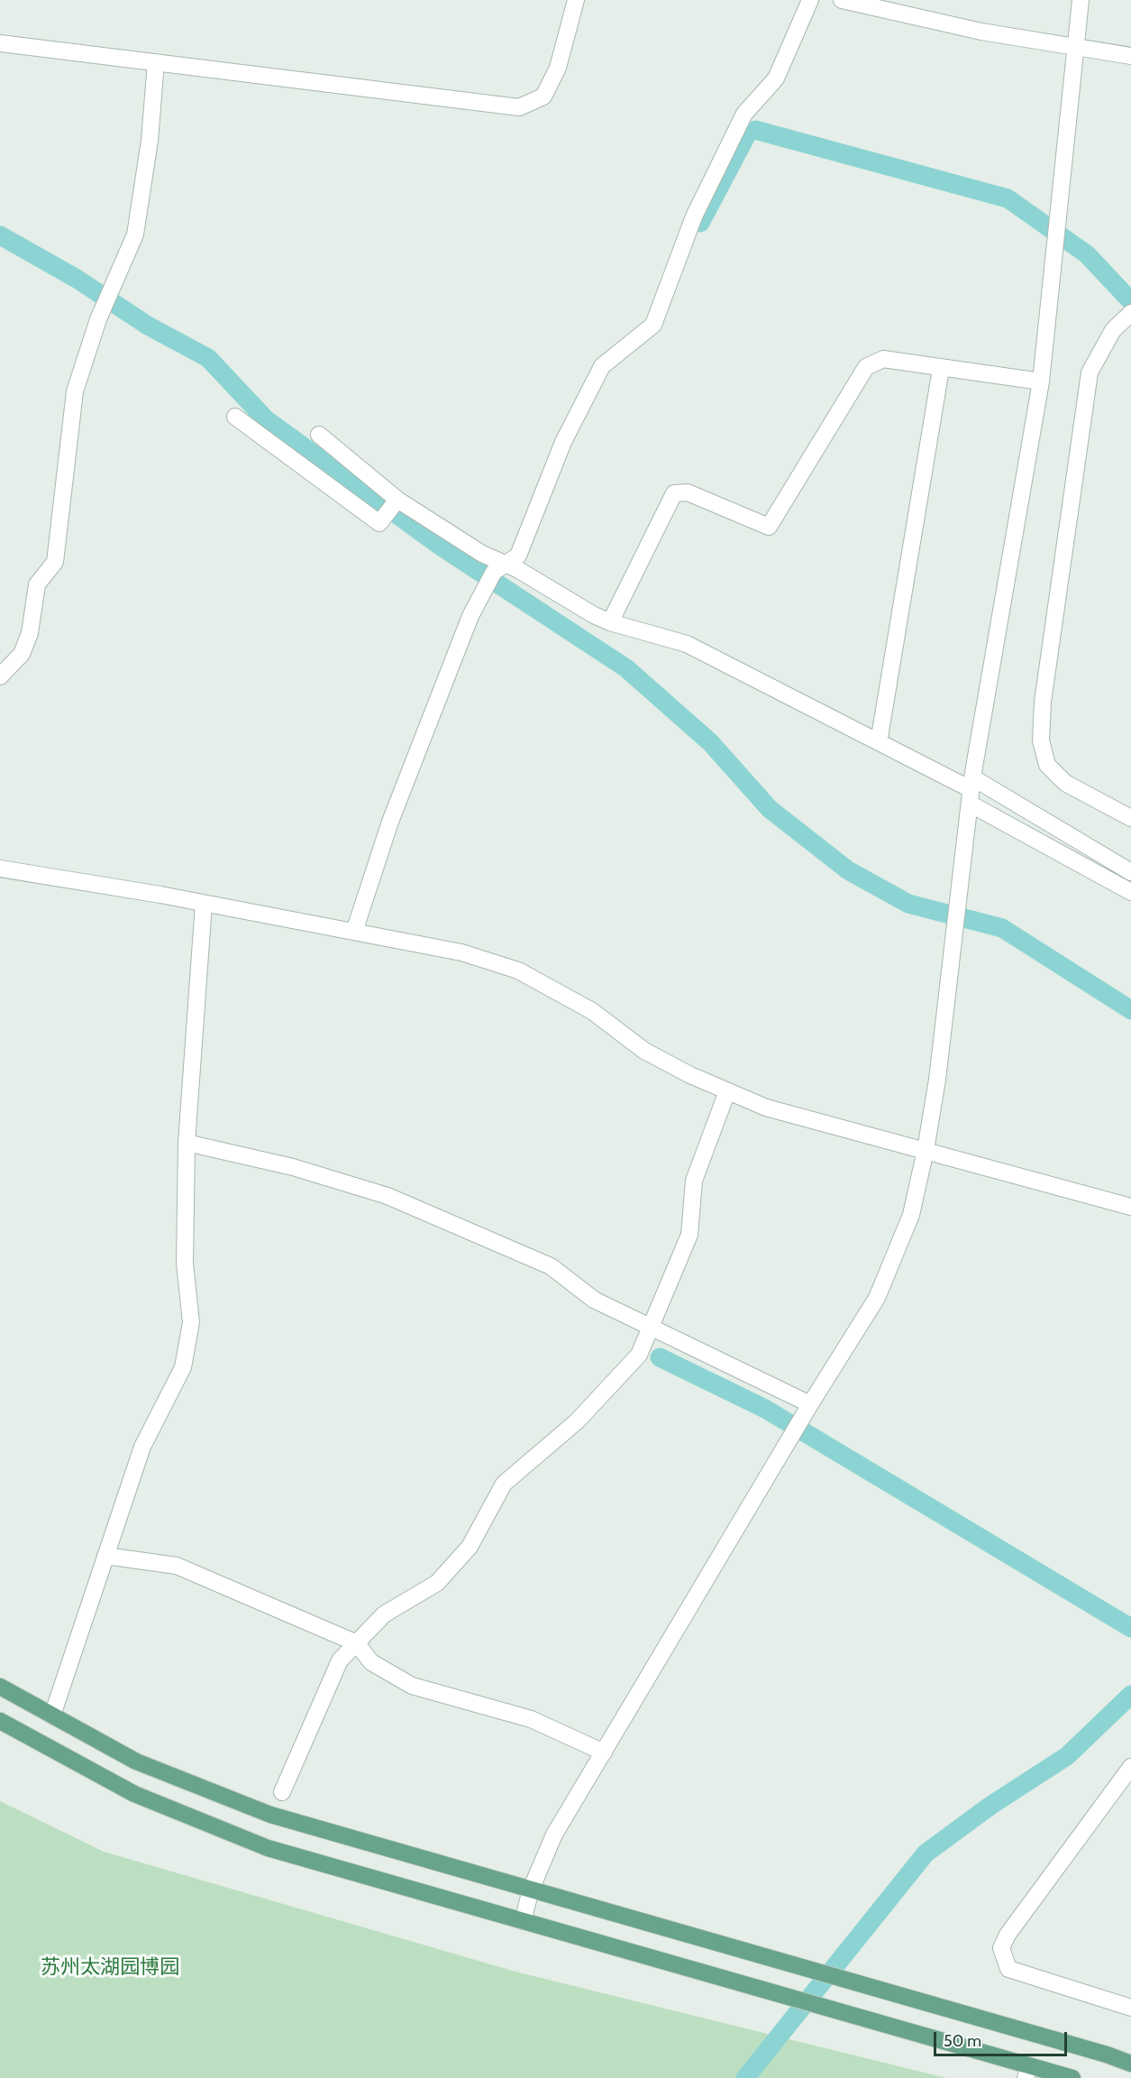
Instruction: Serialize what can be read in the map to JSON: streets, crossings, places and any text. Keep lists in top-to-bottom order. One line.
{"parks":["苏州太湖园博园"],"scale_bar":"50 m"}
